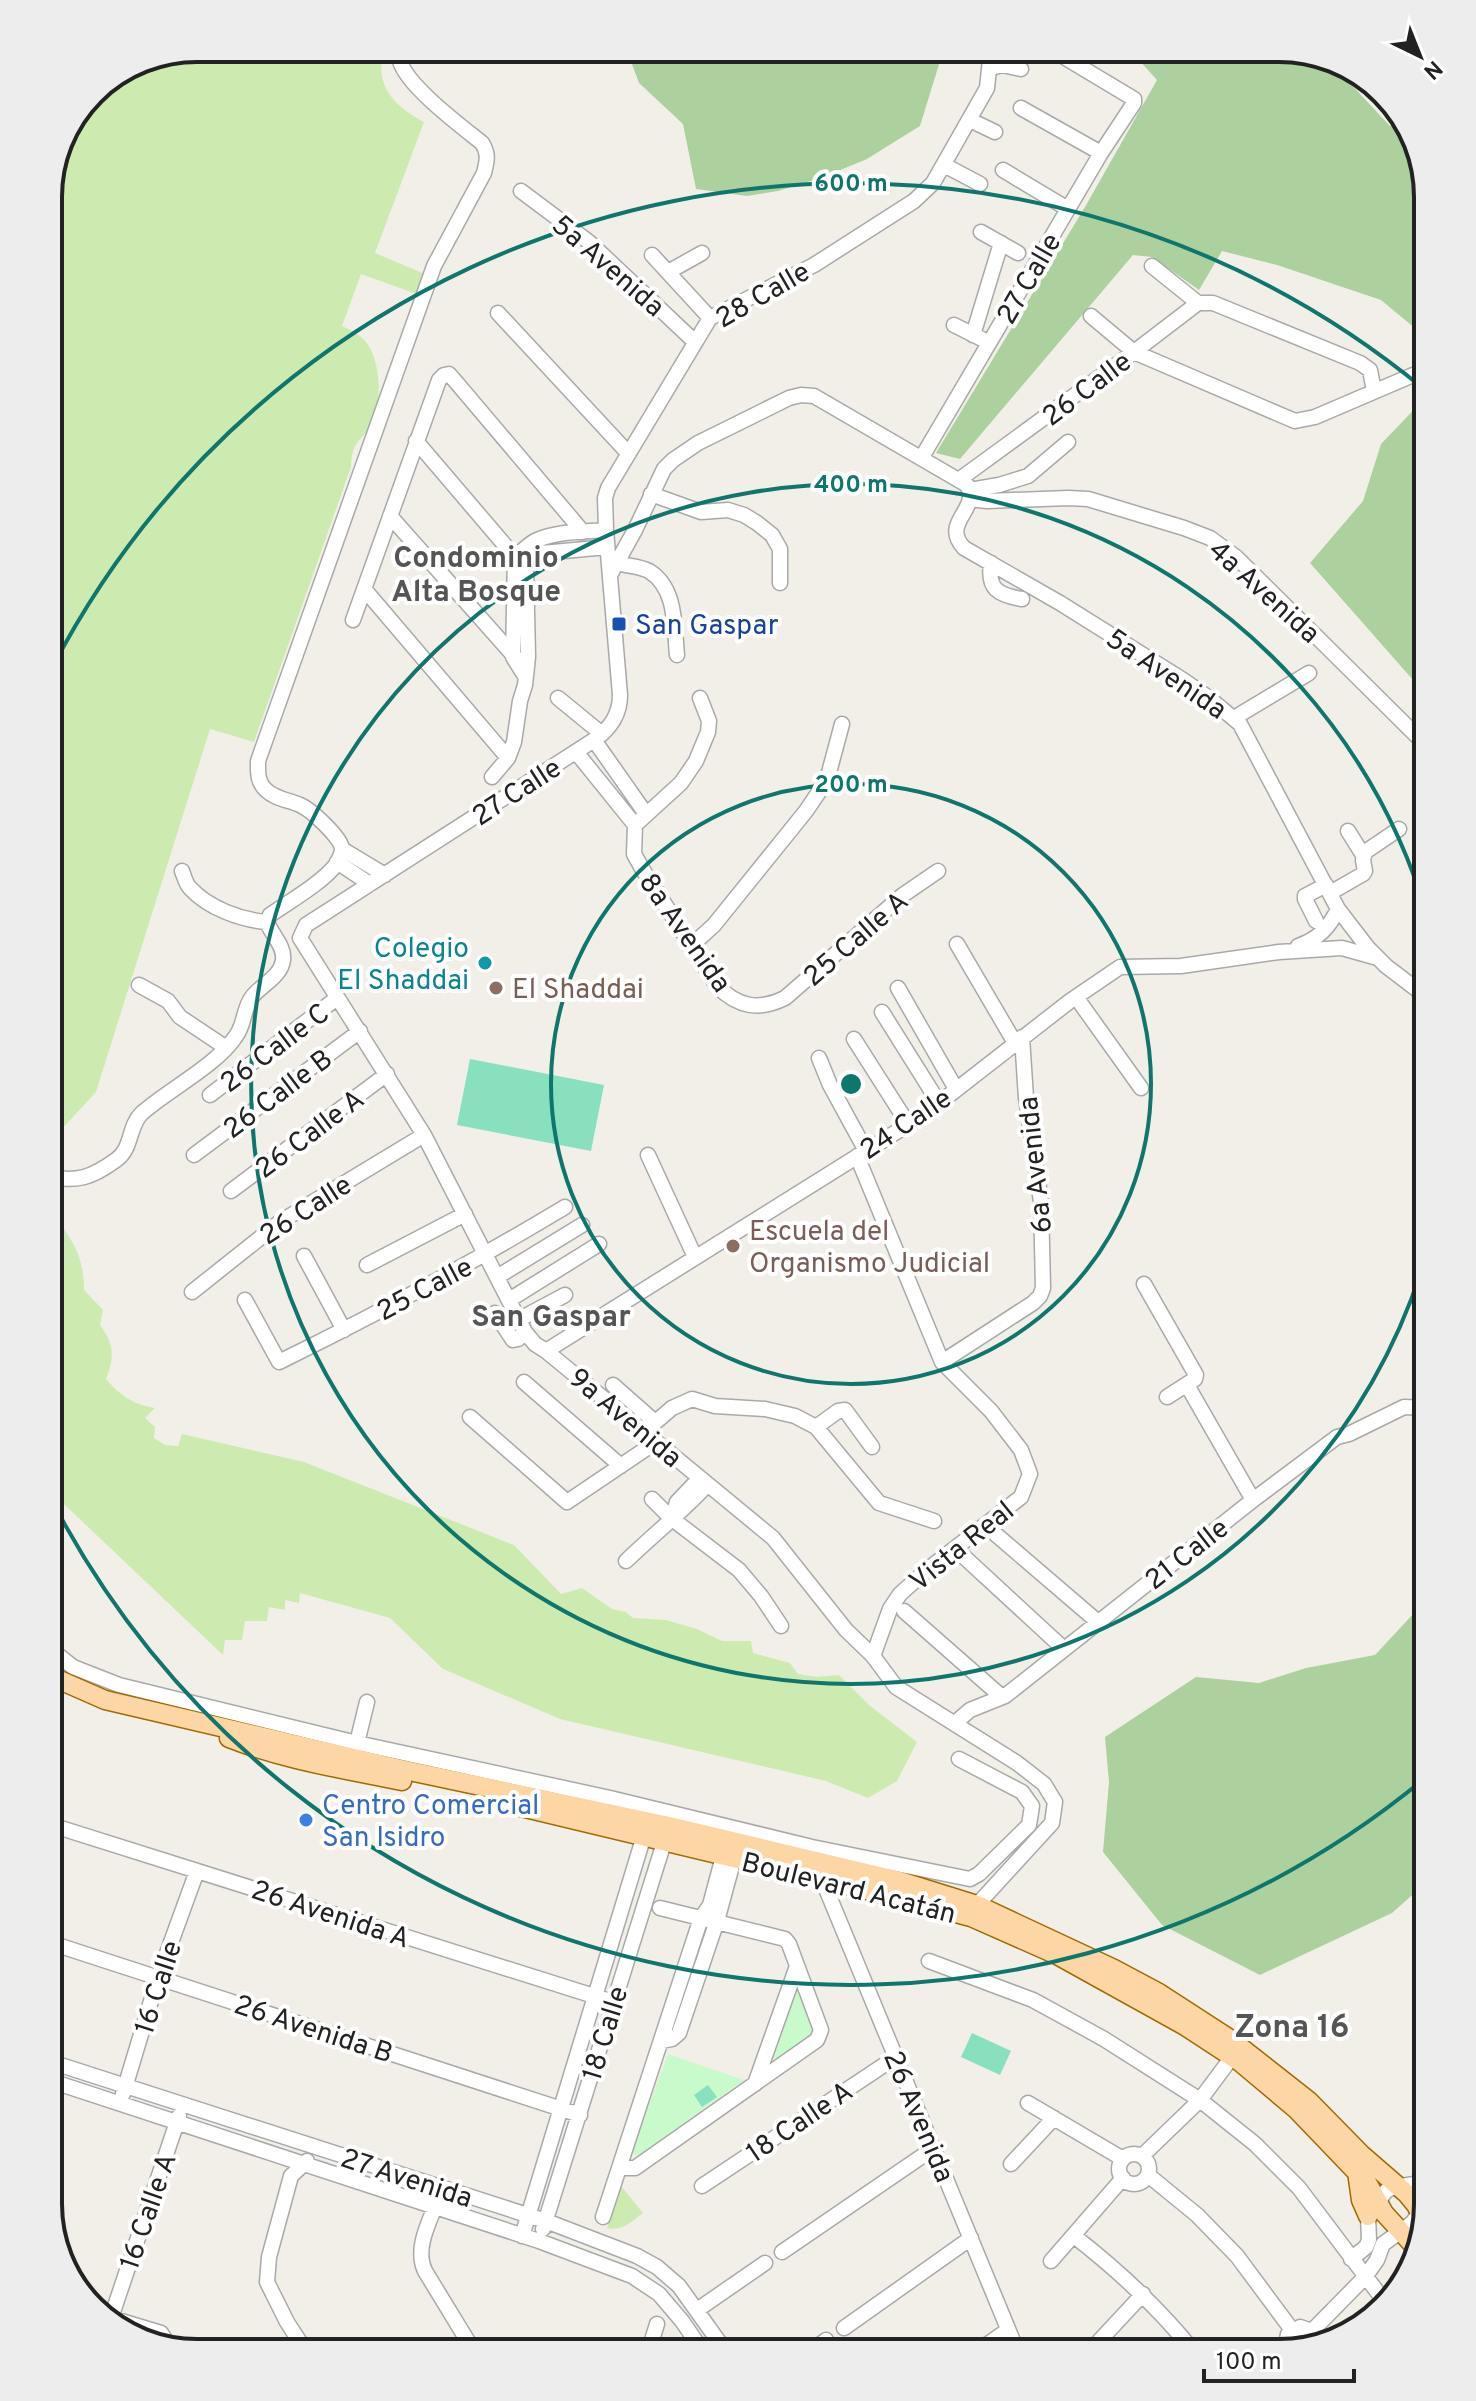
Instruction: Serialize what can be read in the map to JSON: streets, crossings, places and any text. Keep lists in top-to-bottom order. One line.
{"streets":{"main road":["Boulevard Acatán"],"street":["5a Avenida","27 Calle","28 Calle","26 Calle","4a Avenida","8a Avenida","25 Calle A","26 Calle C","26 Calle B","24 Calle","26 Calle A","6a Avenida","25 Calle","9a Avenida","Vista Real","21 Calle","26 Avenida A","16 Calle","26 Avenida B","18 Calle","26 Avenida","18 Calle A","27 Avenida","16 Calle A"]},"crossings":[["5a Avenida","28 Calle"],["5a Avenida","26 Calle"],["5a Avenida","4a Avenida"],["5a Avenida","24 Calle"],["27 Calle","28 Calle"],["27 Calle","4a Avenida"],["27 Calle","8a Avenida"],["27 Calle","9a Avenida"],["28 Calle","4a Avenida"],["26 Calle","4a Avenida"],["26 Calle","9a Avenida"],["8a Avenida","25 Calle A"],["26 Calle C","9a Avenida"],["26 Calle B","9a Avenida"],["24 Calle","6a Avenida"],["24 Calle","9a Avenida"],["26 Calle A","9a Avenida"],["6a Avenida","Vista Real"],["25 Calle","9a Avenida"],["9a Avenida","Vista Real"],["9a Avenida","21 Calle"],["9a Avenida","Boulevard Acatán"],["Boulevard Acatán","18 Calle"],["Boulevard Acatán","26 Avenida"],["26 Avenida A","16 Calle"],["26 Avenida A","18 Calle"],["16 Calle","26 Avenida B"],["16 Calle","27 Avenida"],["26 Avenida B","18 Calle"],["18 Calle","27 Avenida"],["26 Avenida","18 Calle A"],["27 Avenida","16 Calle A"]],"districts":["Condominio Alta Bosque","San Gaspar","Zona 16"],"places":{"transit":["San Gaspar"],"other":["Colegio El Shaddai","El Shaddai","Escuela del Organismo Judicial","Centro Comercial San Isidro"]},"scale_bar":"100 m","north":"bottom right","rings":["600 m","400 m","200 m"]}
